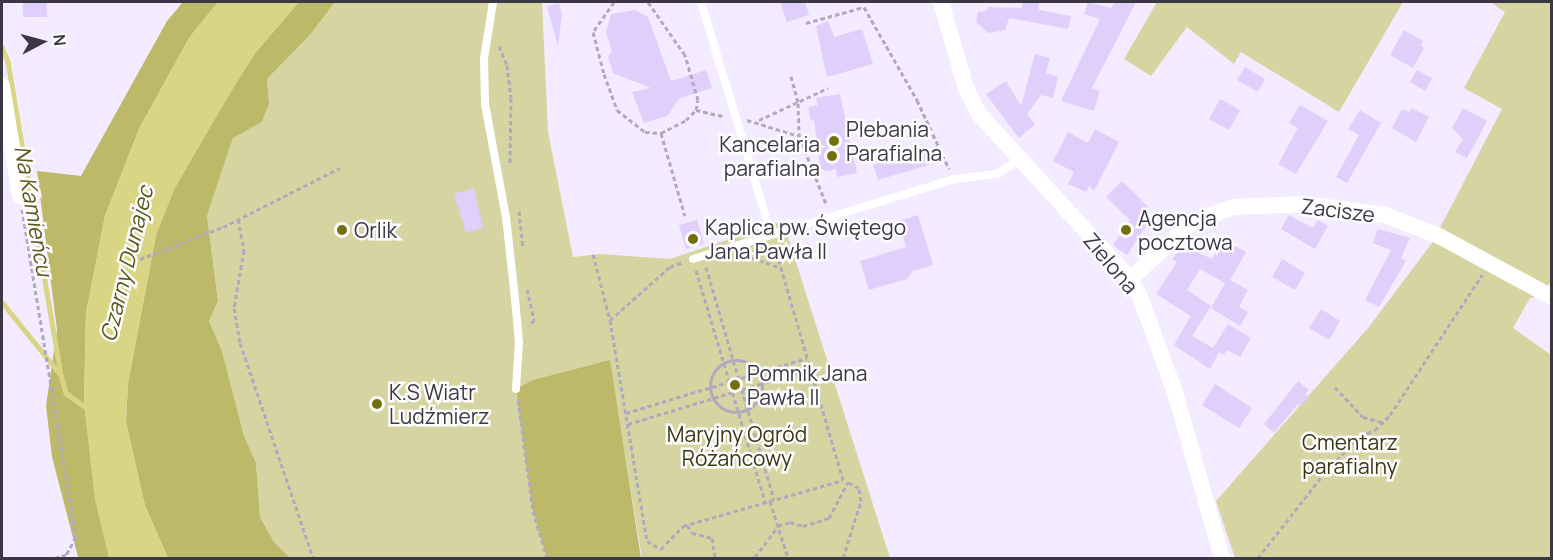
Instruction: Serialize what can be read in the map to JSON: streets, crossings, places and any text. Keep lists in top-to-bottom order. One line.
{"streets":{"street":["Zacisze","Zielona"]},"crossings":[["Zacisze","Zielona"]],"water":["Na Kamieńcu","Czarny Dunajec"],"parks":["Maryjny Ogród Różańcowy","Cmentarz parafialny"],"places":["Plebania Parafialna","Kancelaria parafialna","Orlik","Agencja pocztowa","Kaplica pw. Świętego Jana Pawła II","Pomnik Jana Pawła II","K.S Wiatr Ludźmierz"],"north":"right"}
